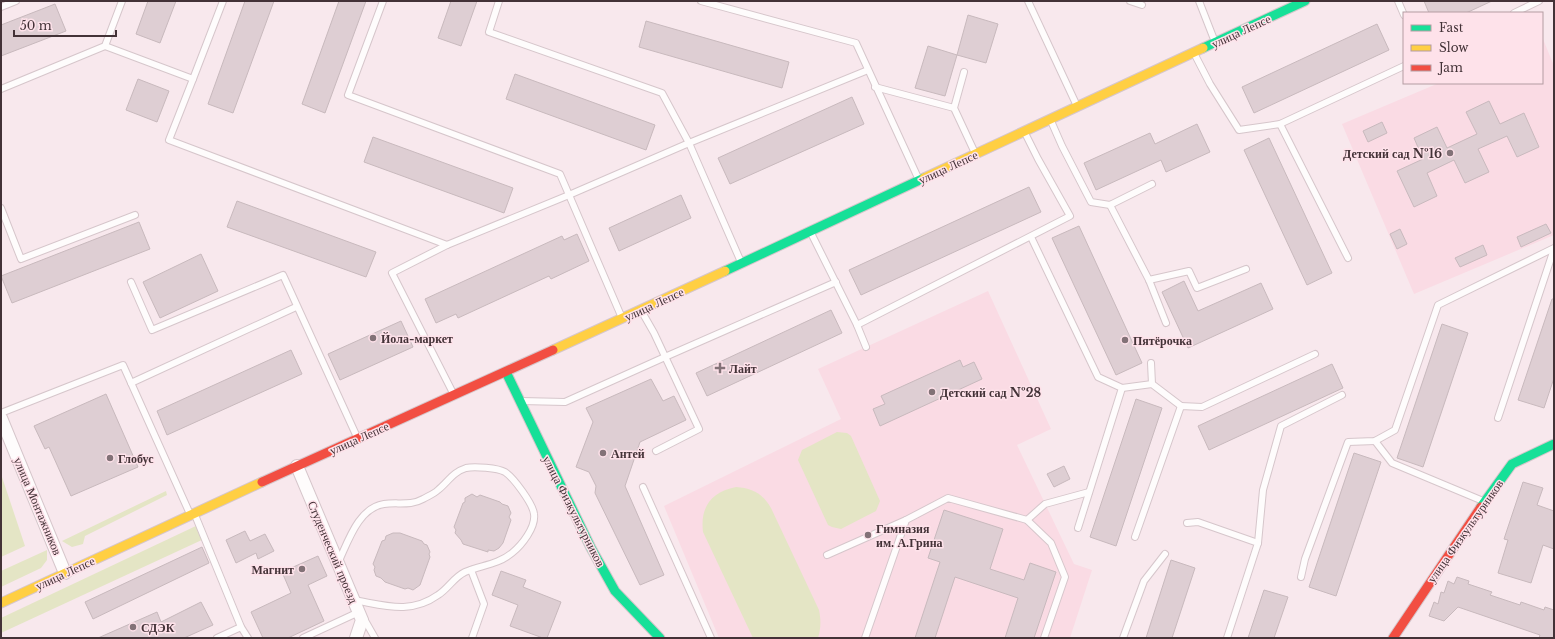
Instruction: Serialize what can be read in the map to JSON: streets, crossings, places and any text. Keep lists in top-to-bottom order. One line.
{"streets":{"main road":["улица Лепсе","улица Физкультурников"],"street":["улица Монтажников","Студенческий проезд"]},"crossings":[["улица Лепсе","улица Монтажников"],["улица Лепсе","улица Физкультурников"],["улица Лепсе","Студенческий проезд"]],"places":{"other":["Детский сад №16","Йола-маркет","Пятёрочка","Детский сад №28","Антей","Глобус","Гимназия им. А.Грина","Магнит","СДЭК"],"health":["Лайт"]},"legend":["Fast","Slow","Jam"],"scale_bar":"50 m"}
